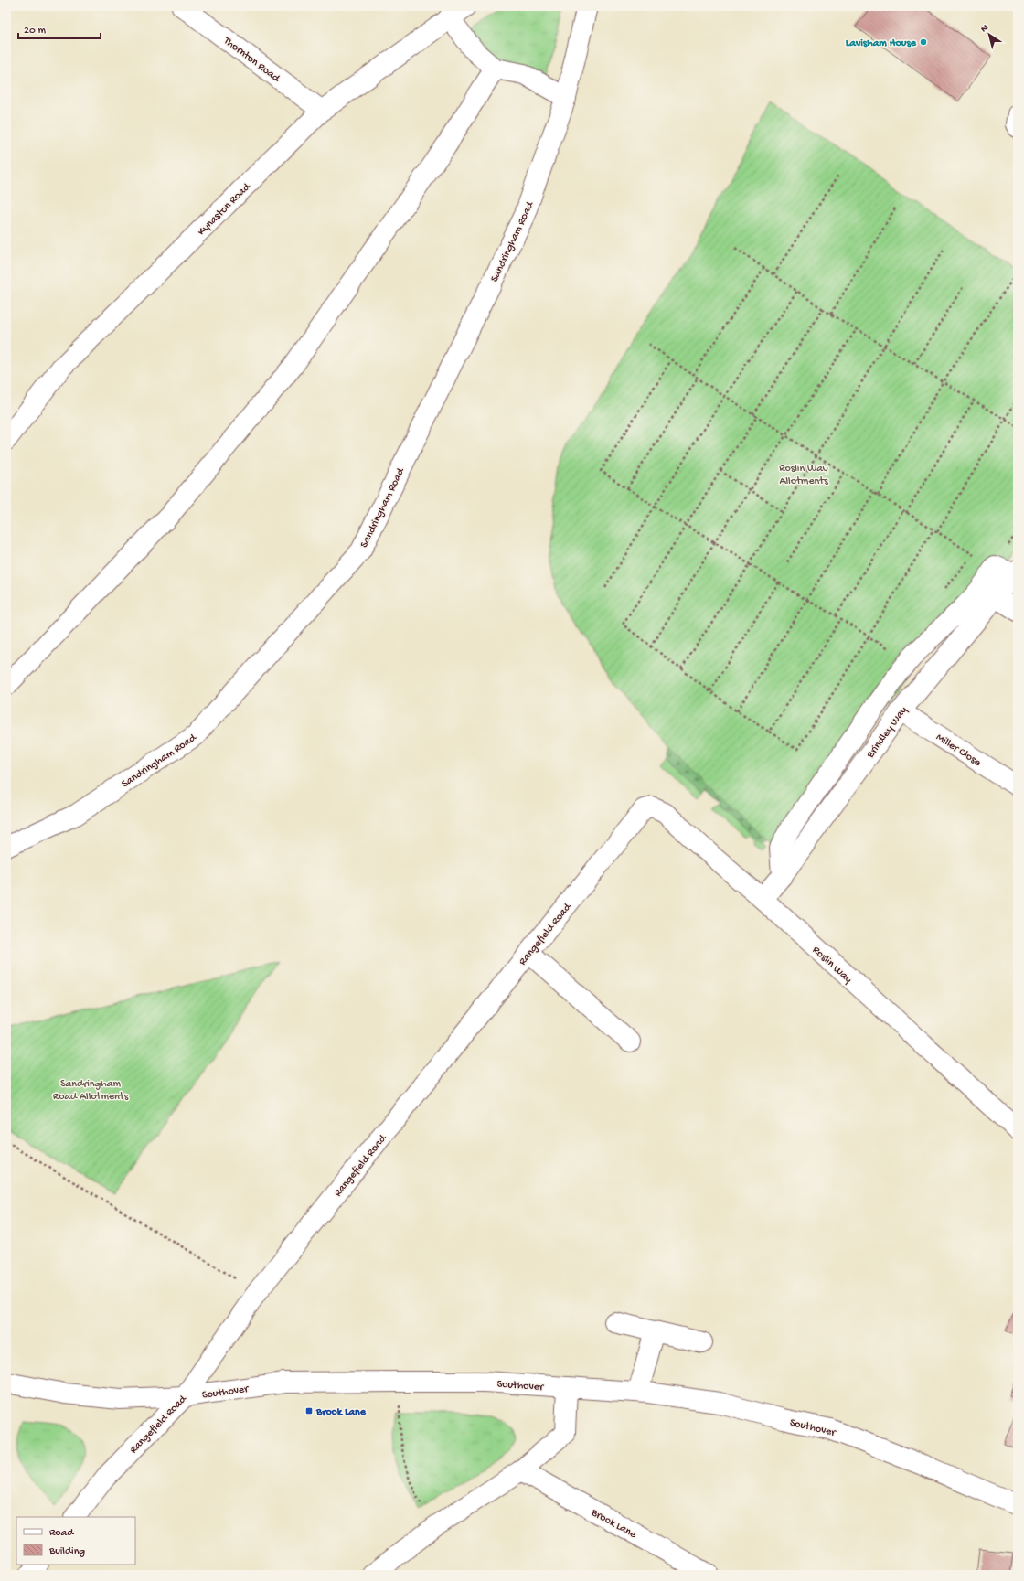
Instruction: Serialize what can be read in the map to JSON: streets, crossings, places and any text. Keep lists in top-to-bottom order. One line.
{"streets":{"street":["Thornton Road","Kynaston Road","Sandringham Road","Brindley Way","Miller Close","Rangefield Road","Roslin Way","Southover","Brook Lane"]},"crossings":[["Thornton Road","Kynaston Road"],["Brindley Way","Miller Close"],["Brindley Way","Roslin Way"],["Rangefield Road","Roslin Way"],["Rangefield Road","Southover"]],"parks":["Roslin Way Allotments","Sandringham Road Allotments"],"places":{"other":["Lavisham House"],"transit":["Brook Lane"]},"legend":["Road","Building"],"scale_bar":"20 m","north":"top left"}
